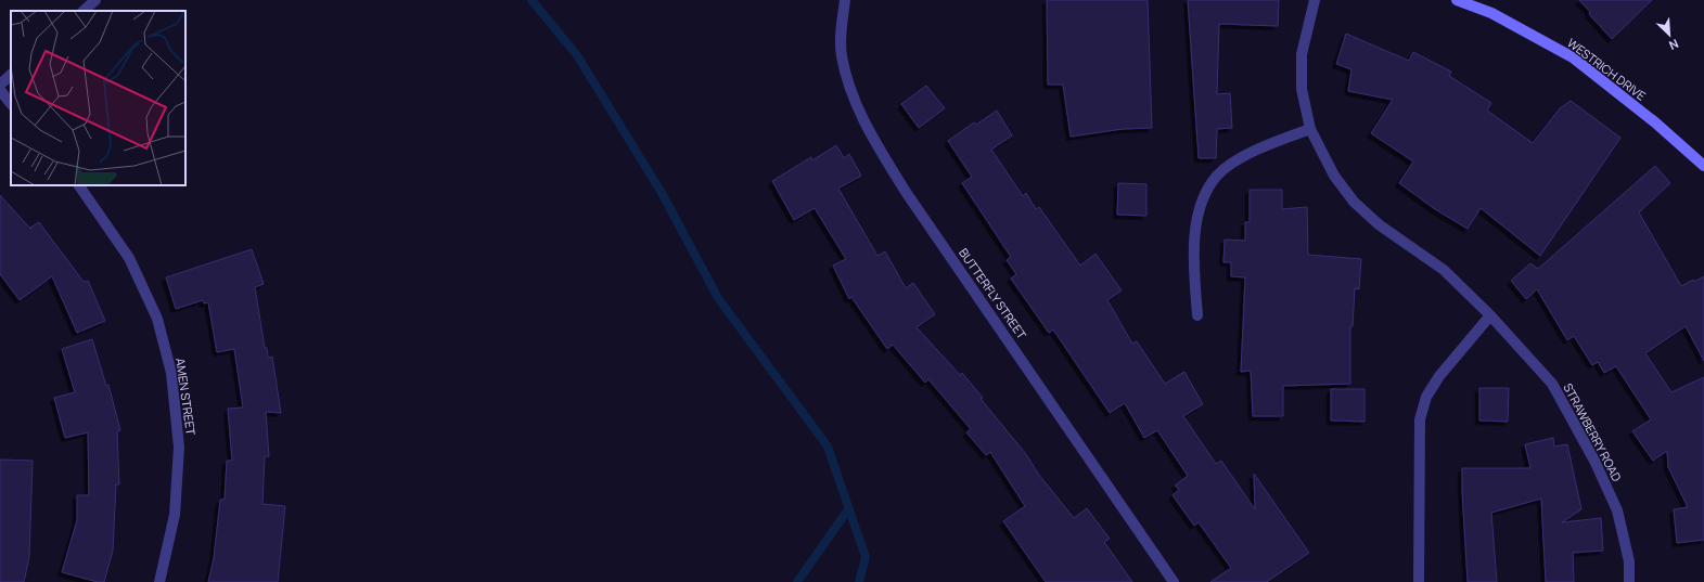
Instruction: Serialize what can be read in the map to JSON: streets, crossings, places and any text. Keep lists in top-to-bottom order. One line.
{"streets":{"street":["WESTRICH DRIVE","BUTTERFLY STREET","AMEN STREET","STRAWBERRY ROAD"]},"north":"bottom right"}
